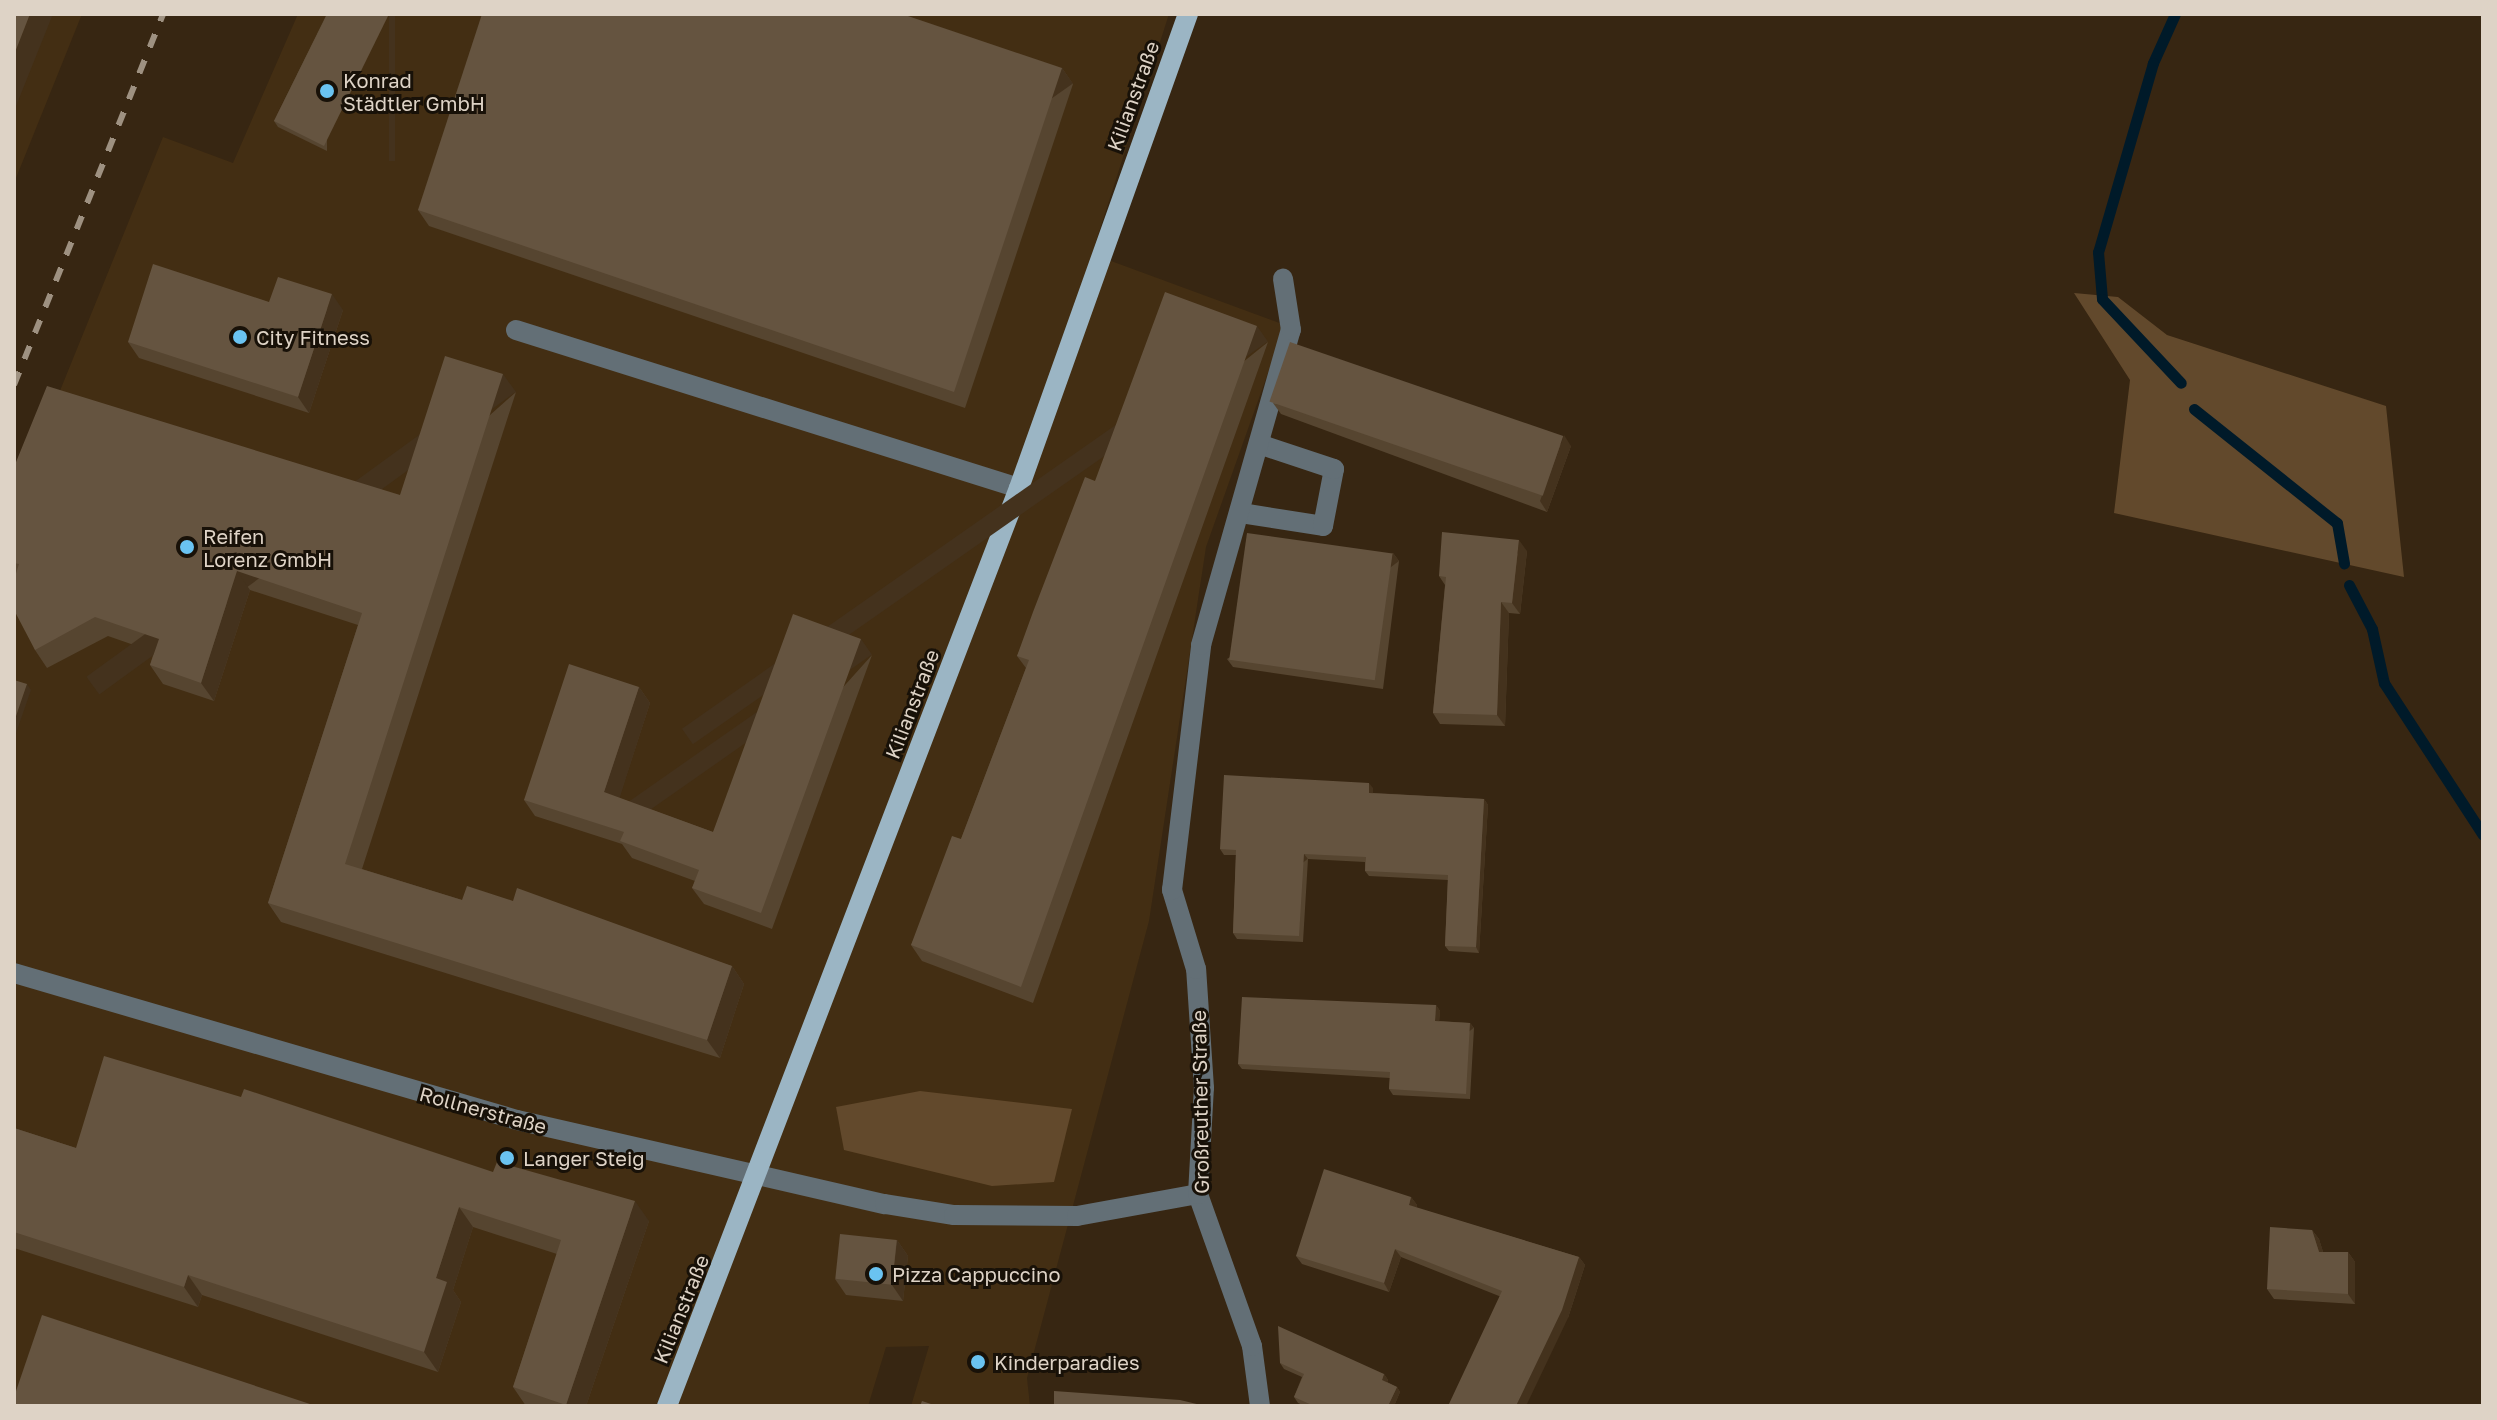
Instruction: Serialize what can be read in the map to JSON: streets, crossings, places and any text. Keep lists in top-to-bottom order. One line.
{"streets":{"main road":["Kilianstraße"],"street":["Großreuther Straße","Rollnerstraße"]},"crossings":[["Kilianstraße","Rollnerstraße"],["Großreuther Straße","Rollnerstraße"]],"places":["Konrad Städtler GmbH","City Fitness","Reifen Lorenz GmbH","Langer Steig","Pizza Cappuccino","Kinderparadies"]}
